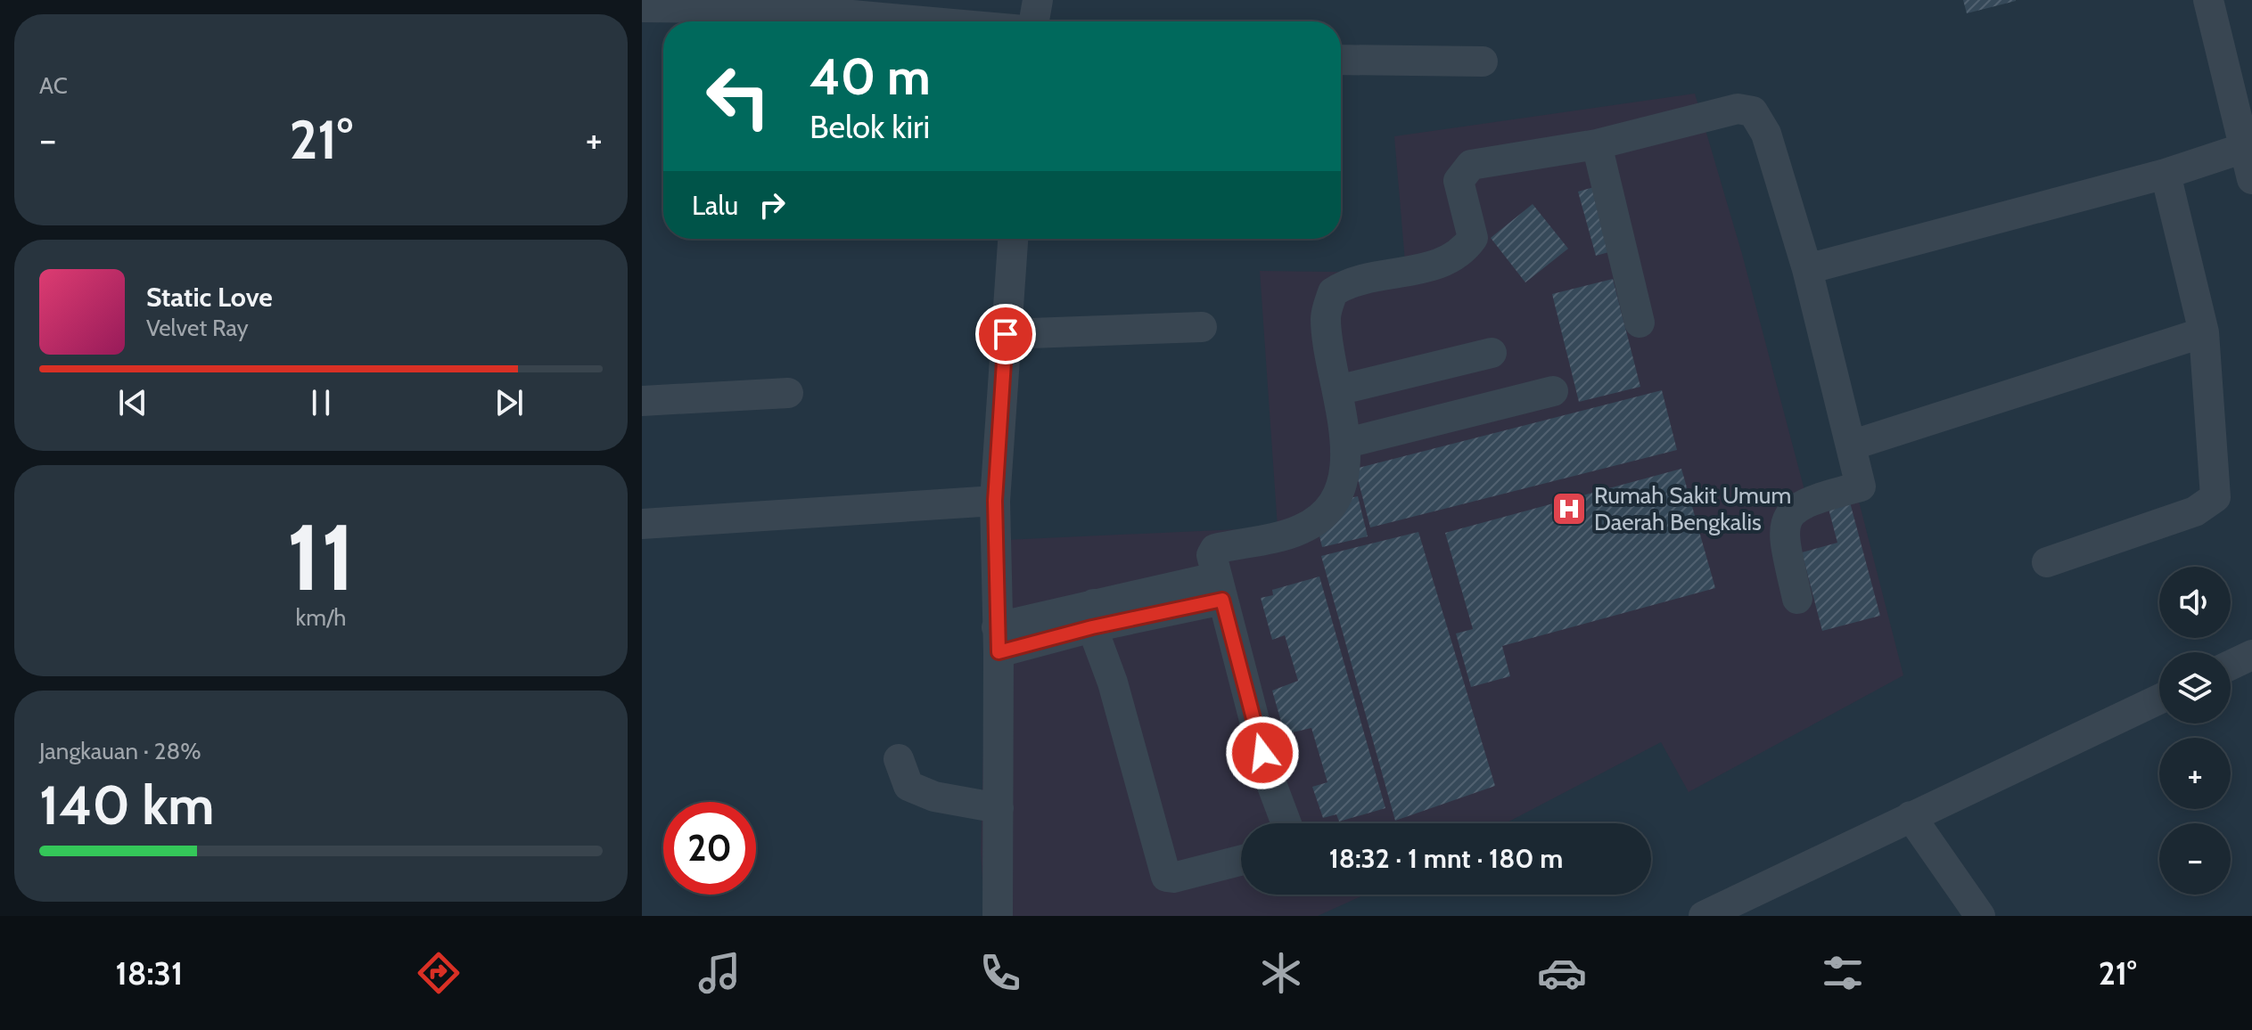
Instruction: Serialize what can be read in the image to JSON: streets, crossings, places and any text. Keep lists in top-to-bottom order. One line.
{"places":{"hospital":["Rumah Sakit Umum Daerah Bengkalis"]},"page":{"tile":["AC",["11","km/h"],["Jangkauan · 28%","140 km"]],"turn":["40 m","Belok kiri"],"heat":["−","21°","+"],"then":"Lalu","song":["Static Love","Velvet Ray"],"map_buttons":["+","−"],"limit":"20","trip":"18:32 · 1 mnt · 180 m","tabs":["18:31","21°"]}}
